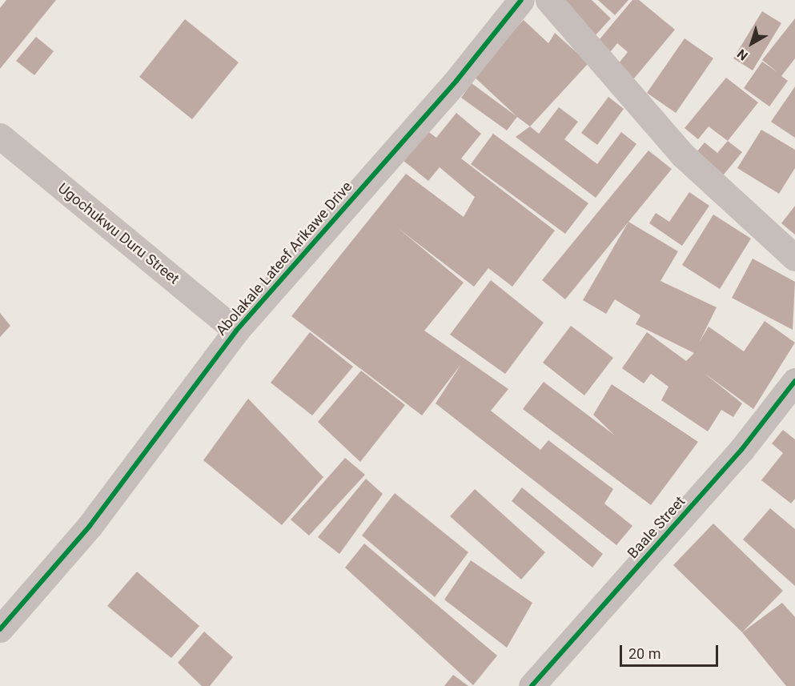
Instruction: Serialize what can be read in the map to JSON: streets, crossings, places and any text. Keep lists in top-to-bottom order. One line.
{"streets":{"street":["Ugochukwu Duru Street","Abolakale Lateef Arikawe Drive","Baale Street"]},"crossings":[["Ugochukwu Duru Street","Abolakale Lateef Arikawe Drive"]],"scale_bar":"20 m","north":"bottom left"}
